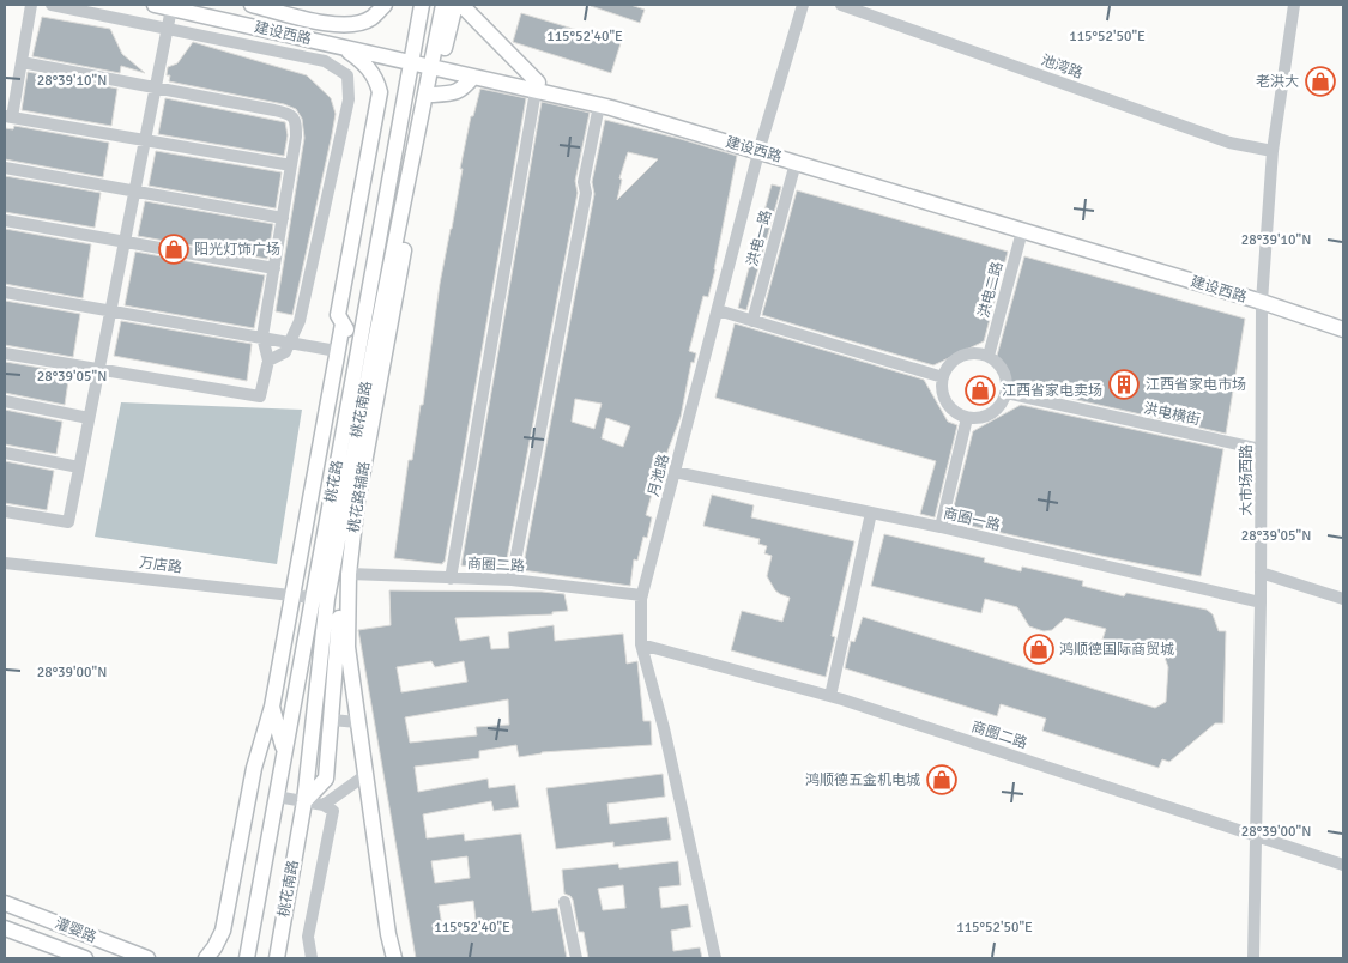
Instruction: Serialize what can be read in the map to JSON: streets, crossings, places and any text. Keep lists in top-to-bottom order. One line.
{"streets":{"main road":["建设西路","桃花南路","桃花路","桃花路辅路","灌婴路"],"street":["池湾路","洪电一路","洪电二路","洪电横街","月池路","大市场西路","商圈一路","万店路","商圈二路"]},"crossings":[["建设西路","洪电一路"],["建设西路","洪电二路"],["建设西路","桃花南路"],["建设西路","月池路"],["建设西路","大市场西路"],["建设西路","桃花路"],["建设西路","桃花路辅路"],["池湾路","大市场西路"],["洪电二路","洪电横街"],["桃花南路","桃花路"],["桃花南路","桃花路辅路"],["洪电横街","大市场西路"],["月池路","商圈一路"],["月池路","商圈二路"],["大市场西路","商圈一路"],["大市场西路","商圈二路"],["桃花路","万店路"],["桃花路辅路","商圈二路"]],"places":{"shop":["老洪大","阳光灯饰广场","江西省家电卖场","鸿顺德国际商贸城","鸿顺德五金机电城"],"building":["江西省家电市场"]},"coordinates":["115°52'40\"E","115°52'50\"E","28°39'10\"N","28°39'05\"N","28°39'00\"N"]}
